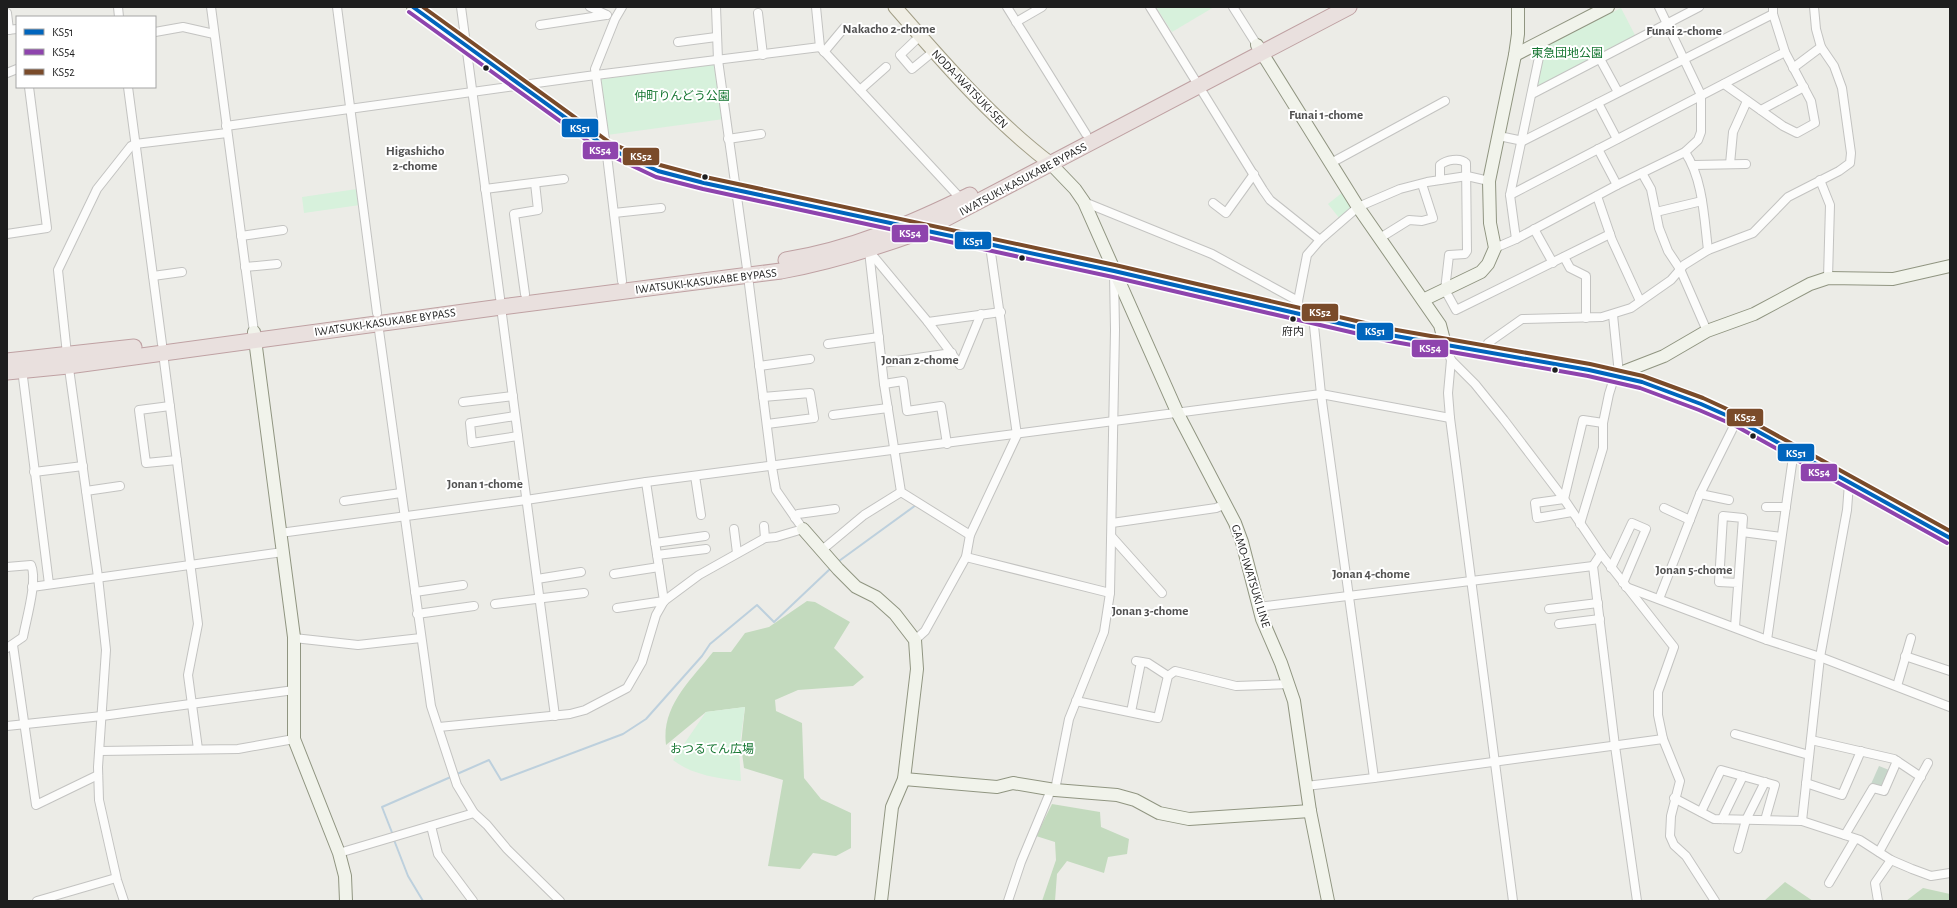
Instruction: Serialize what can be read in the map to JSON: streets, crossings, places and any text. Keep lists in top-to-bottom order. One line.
{"streets":{"highway":["IWATSUKI-KASUKABE BYPASS"],"main road":["NODA-IWATSUKI-SEN"],"street":["GAMO-IWATSUKI LINE"]},"crossings":[["NODA-IWATSUKI-SEN","IWATSUKI-KASUKABE BYPASS"],["NODA-IWATSUKI-SEN","GAMO-IWATSUKI LINE"],["IWATSUKI-KASUKABE BYPASS","GAMO-IWATSUKI LINE"]],"districts":["Nakacho 2-chome","Funai 2-chome","Funai 1-chome","Higashicho 2-chome","Jonan 2-chome","Jonan 1-chome","Jonan 5-chome","Jonan 4-chome","Jonan 3-chome"],"parks":["東急団地公園","仲町りんどう公園","おつるてん広場"],"places":["府内"],"lines":["transit line KS51","transit line KS52","transit line KS54"],"legend":["KS51","KS54","KS52"]}
